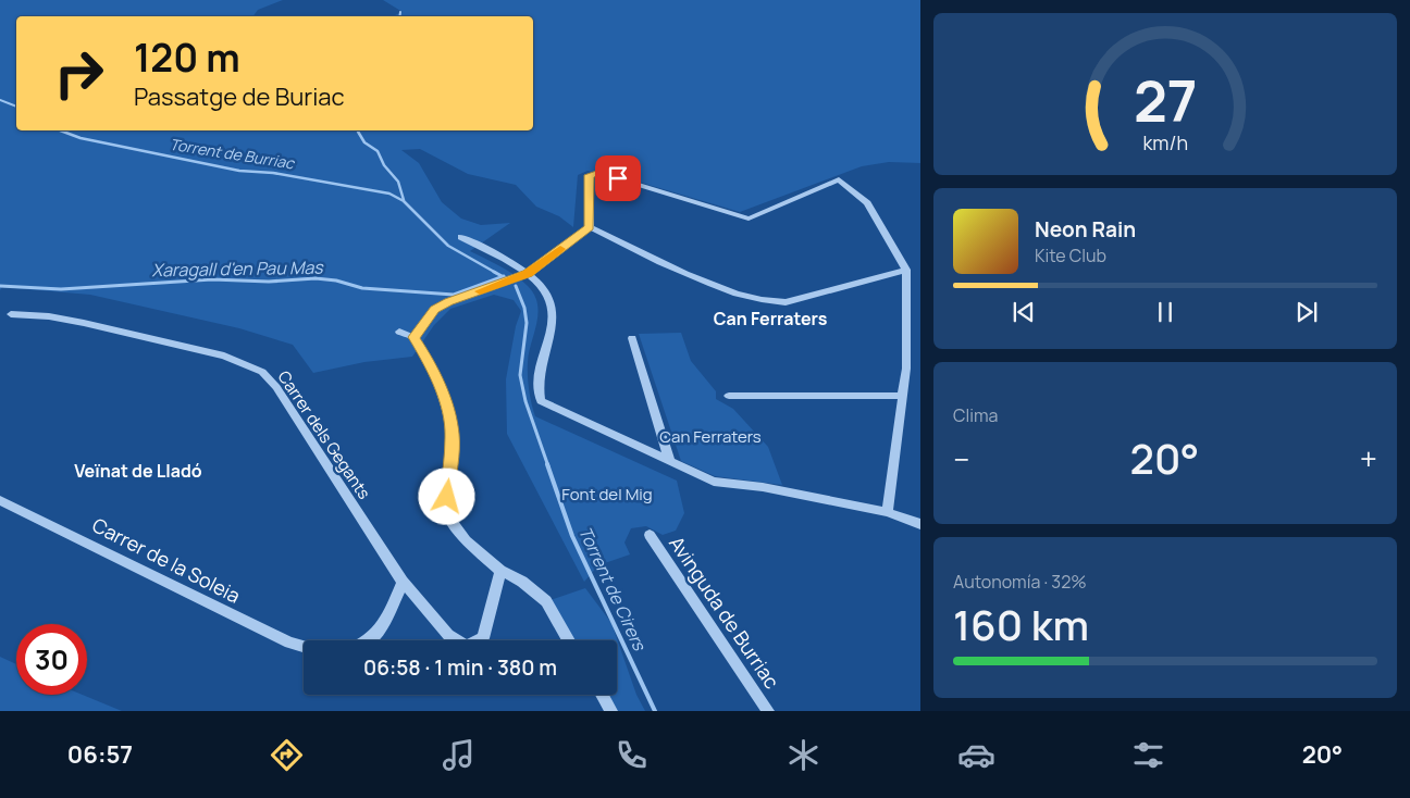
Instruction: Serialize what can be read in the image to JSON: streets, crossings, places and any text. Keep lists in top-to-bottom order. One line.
{"streets":{"street":["Carrer dels Gegants","Carrer de la Soleia","Avinguda de Burriac"]},"districts":["Can Ferraters","Veïnat de Lladó"],"water":["Torrent de Burriac","Xaragall d'en Pau Mas","Torrent de Cirers"],"parks":["Can Ferraters","Font del Mig"],"page":{"turn":["120 m","Passatge de Buriac"],"song":["Neon Rain","Kite Club"],"tile":["Clima",["Autonomía · 32%","160 km"]],"heat":["−","20°","+"],"limit":"30","trip":"06:58 · 1 min · 380 m","tabs":["06:57","20°"],"gauge":["27","km/h"]}}
